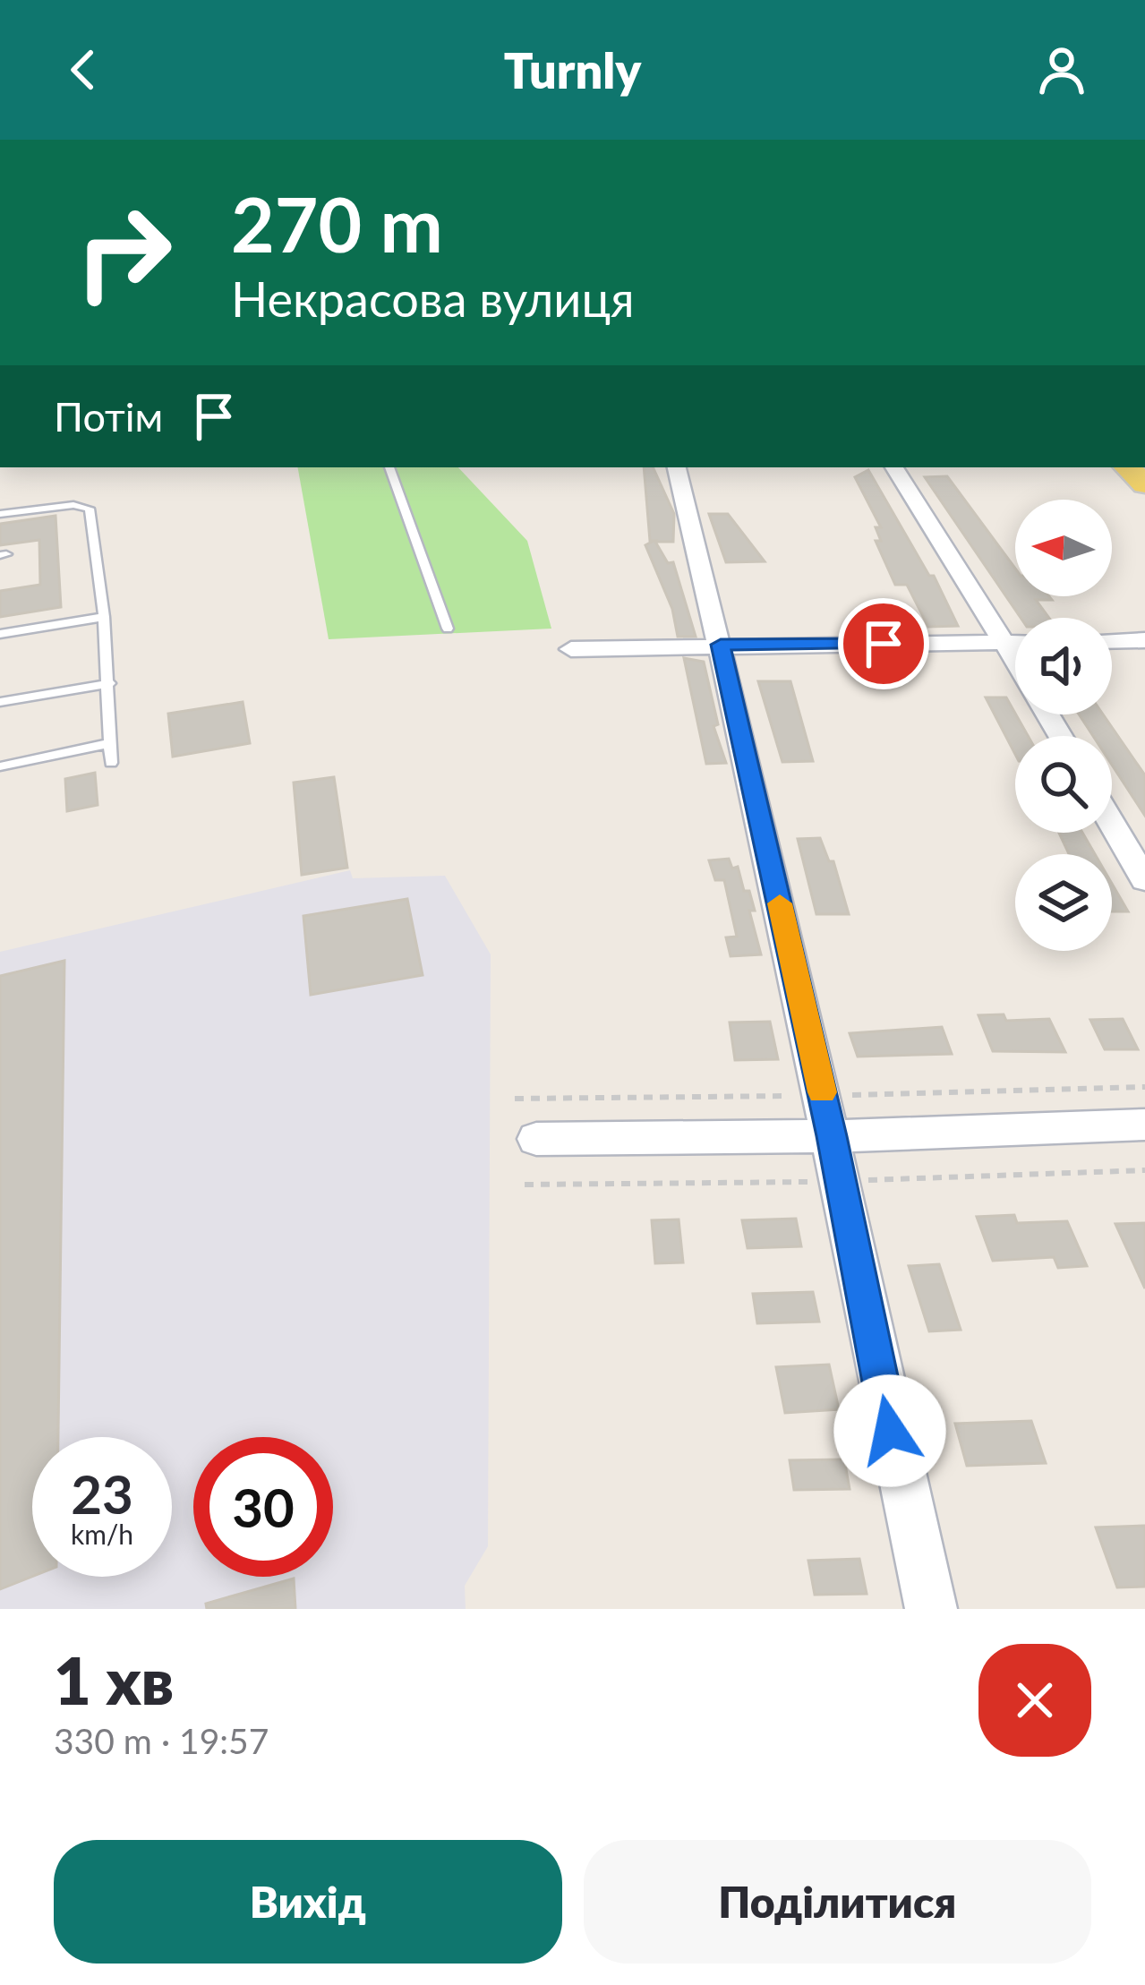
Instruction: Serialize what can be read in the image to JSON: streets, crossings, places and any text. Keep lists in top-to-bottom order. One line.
{"north":"left","page":{"header":"Turnly","turn":["270 m","Некрасова вулиця"],"then":"Потім","speed":"23 km/h","limit":"30","heading":["1 хв","330 m · 19:57"],"buttons":["Вихід","Поділитися"]}}
